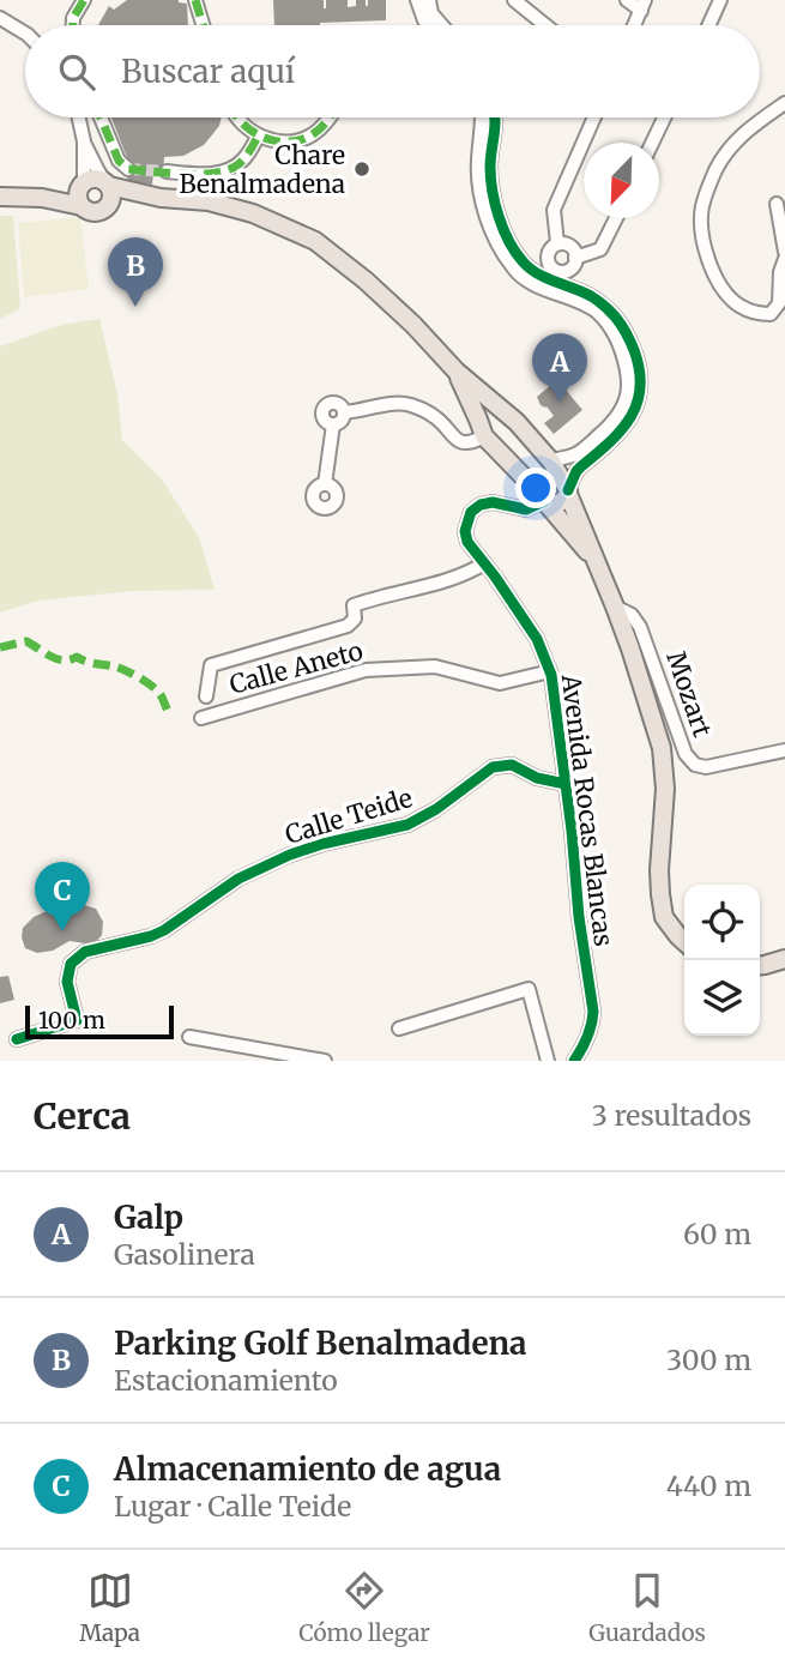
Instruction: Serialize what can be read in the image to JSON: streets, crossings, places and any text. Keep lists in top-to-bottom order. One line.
{"streets":{"street":["Calle Aneto","Mozart","Avenida Rocas Blancas","Calle Teide"]},"crossings":[["Calle Aneto","Avenida Rocas Blancas"],["Avenida Rocas Blancas","Calle Teide"]],"places":["Chare Benalmadena"],"scale_bar":"100 m","north":"bottom left","page":{"search":"Buscar aquí","pins":["B","A","C"],"scale":"100 m","heading":["Cerca","3 resultados"],"list":[{"mark":"A","name":"Galp","note":"Gasolinera","value":"60 m"},{"mark":"B","name":"Parking Golf Benalmadena","note":"Estacionamiento","value":"300 m"},{"mark":"C","name":"Almacenamiento de agua","note":"Lugar · Calle Teide","value":"440 m"}],"nav":["Mapa","Cómo llegar","Guardados"]}}
